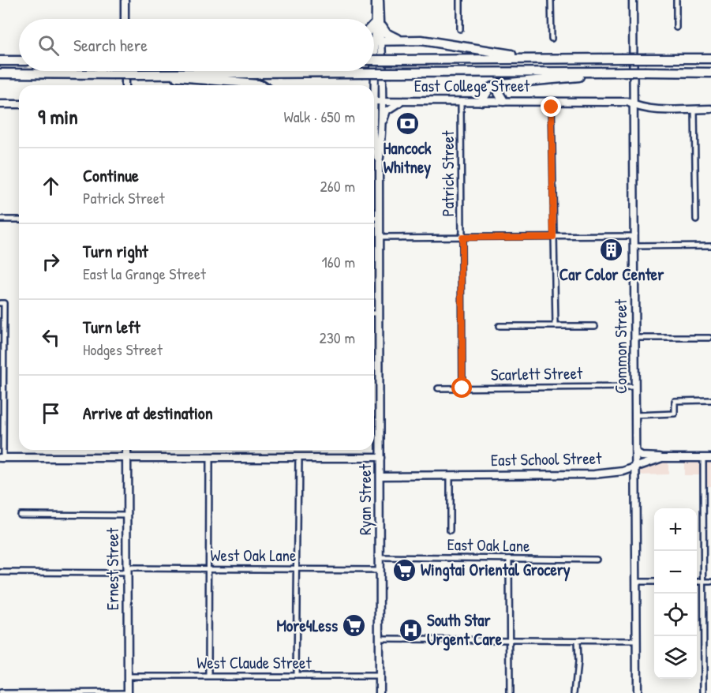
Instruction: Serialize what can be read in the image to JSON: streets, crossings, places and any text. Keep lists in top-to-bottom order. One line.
{"streets":{"street":["East College Street","Patrick Street","Common Street","Scarlett Street","East School Street","Ryan Street","East Oak Lane","West Oak Lane","Ernest Street","West Claude Street"]},"crossings":[["East College Street","Patrick Street"],["East College Street","Common Street"],["East College Street","Ryan Street"],["Patrick Street","Scarlett Street"],["Common Street","Scarlett Street"],["Common Street","East School Street"],["East School Street","Ryan Street"],["Ryan Street","East Oak Lane"],["Ryan Street","West Oak Lane"],["Ryan Street","West Claude Street"],["West Oak Lane","Ernest Street"],["Ernest Street","West Claude Street"]],"places":{"bank":["Hancock Whitney"],"building":["Car Color Center"],"supermarket":["Wingtai Oriental Grocery","More4Less"],"hospital":["South Star Urgent Care"]},"page":{"search":"Search here","heading":["9 min","Walk · 650 m"],"list":[["Continue","Patrick Street","260 m"],["Turn right","East la Grange Street","160 m"],["Turn left","Hodges Street","230 m"],"Arrive at destination"],"map_buttons":["+","−"]}}
